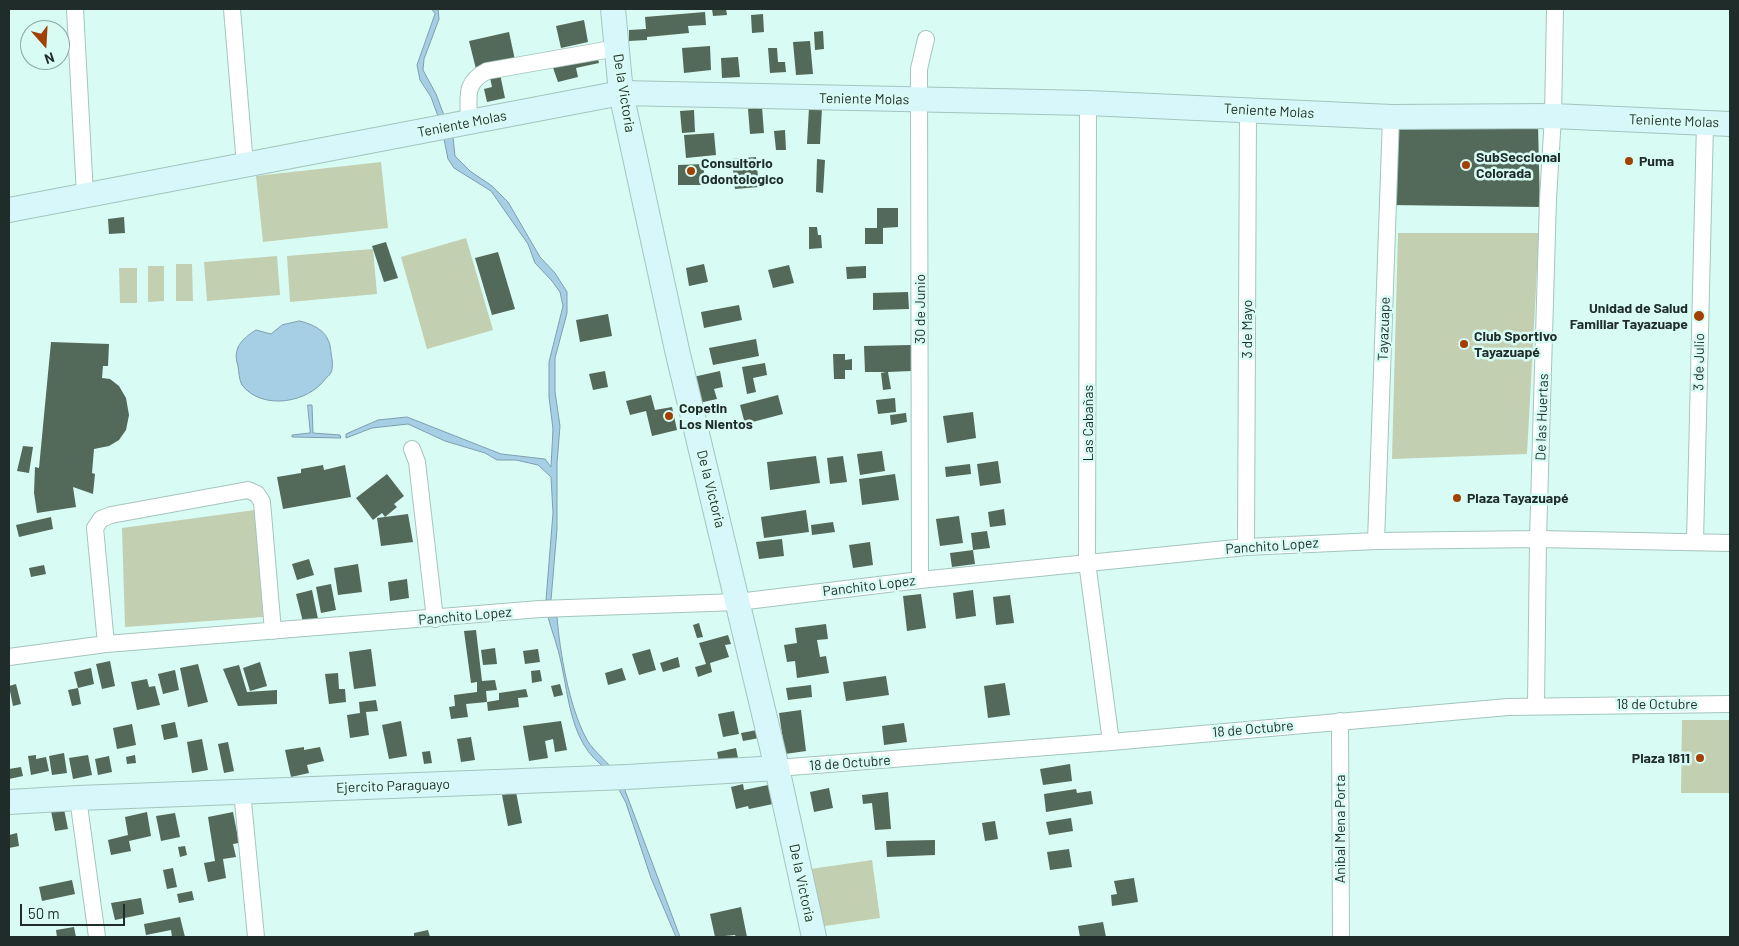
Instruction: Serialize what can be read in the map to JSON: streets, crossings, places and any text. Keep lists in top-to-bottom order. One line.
{"streets":{"street":["De la Victoria","Teniente Molas","30 de Junio","3 de Mayo","Tayazuape","3 de Julio","De las Huertas","Las Cabañas","Panchito Lopez","18 de Octubre","Ejercito Paraguayo","Anibal Mena Porta"]},"crossings":[["De la Victoria","Teniente Molas"],["De la Victoria","Panchito Lopez"],["De la Victoria","18 de Octubre"],["De la Victoria","Ejercito Paraguayo"],["Teniente Molas","30 de Junio"],["Teniente Molas","3 de Mayo"],["Teniente Molas","Tayazuape"],["Teniente Molas","3 de Julio"],["Teniente Molas","De las Huertas"],["Teniente Molas","Las Cabañas"],["30 de Junio","Panchito Lopez"],["3 de Mayo","Panchito Lopez"],["Tayazuape","Panchito Lopez"],["3 de Julio","Panchito Lopez"],["De las Huertas","Panchito Lopez"],["De las Huertas","18 de Octubre"],["Las Cabañas","Panchito Lopez"],["Las Cabañas","18 de Octubre"],["18 de Octubre","Ejercito Paraguayo"],["18 de Octubre","Anibal Mena Porta"]],"places":["Puma","SubSeccional Colorada","Consultorio Odontologico","Unidad de Salud Familiar Tayazuape","Club Sportivo Tayazuapé","Copetin Los Nientos","Plaza Tayazuapé","Plaza 1811"],"scale_bar":"50 m","north":"bottom"}
